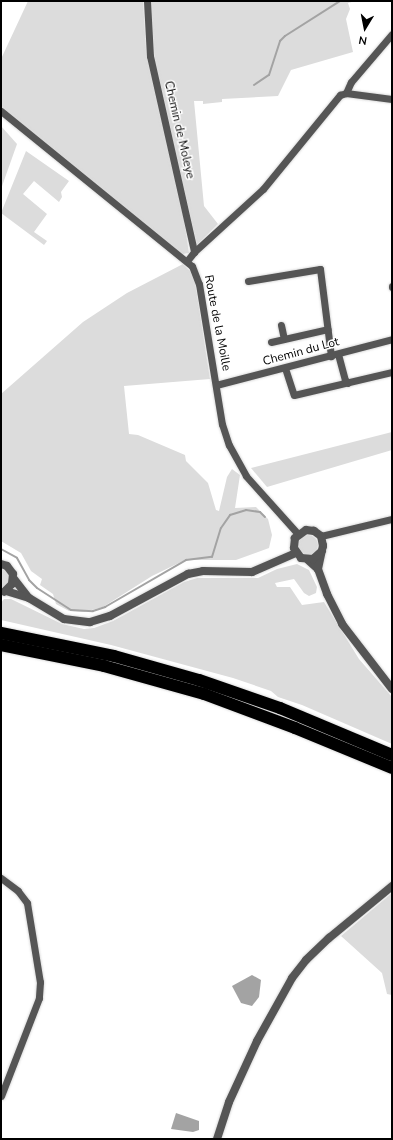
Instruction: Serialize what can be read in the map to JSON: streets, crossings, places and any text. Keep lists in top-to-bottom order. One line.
{"streets":{"street":["Chemin de Moleye","Route de la Moille","Chemin du Lot"]},"crossings":[["Route de la Moille","Chemin du Lot"]],"north":"bottom"}
